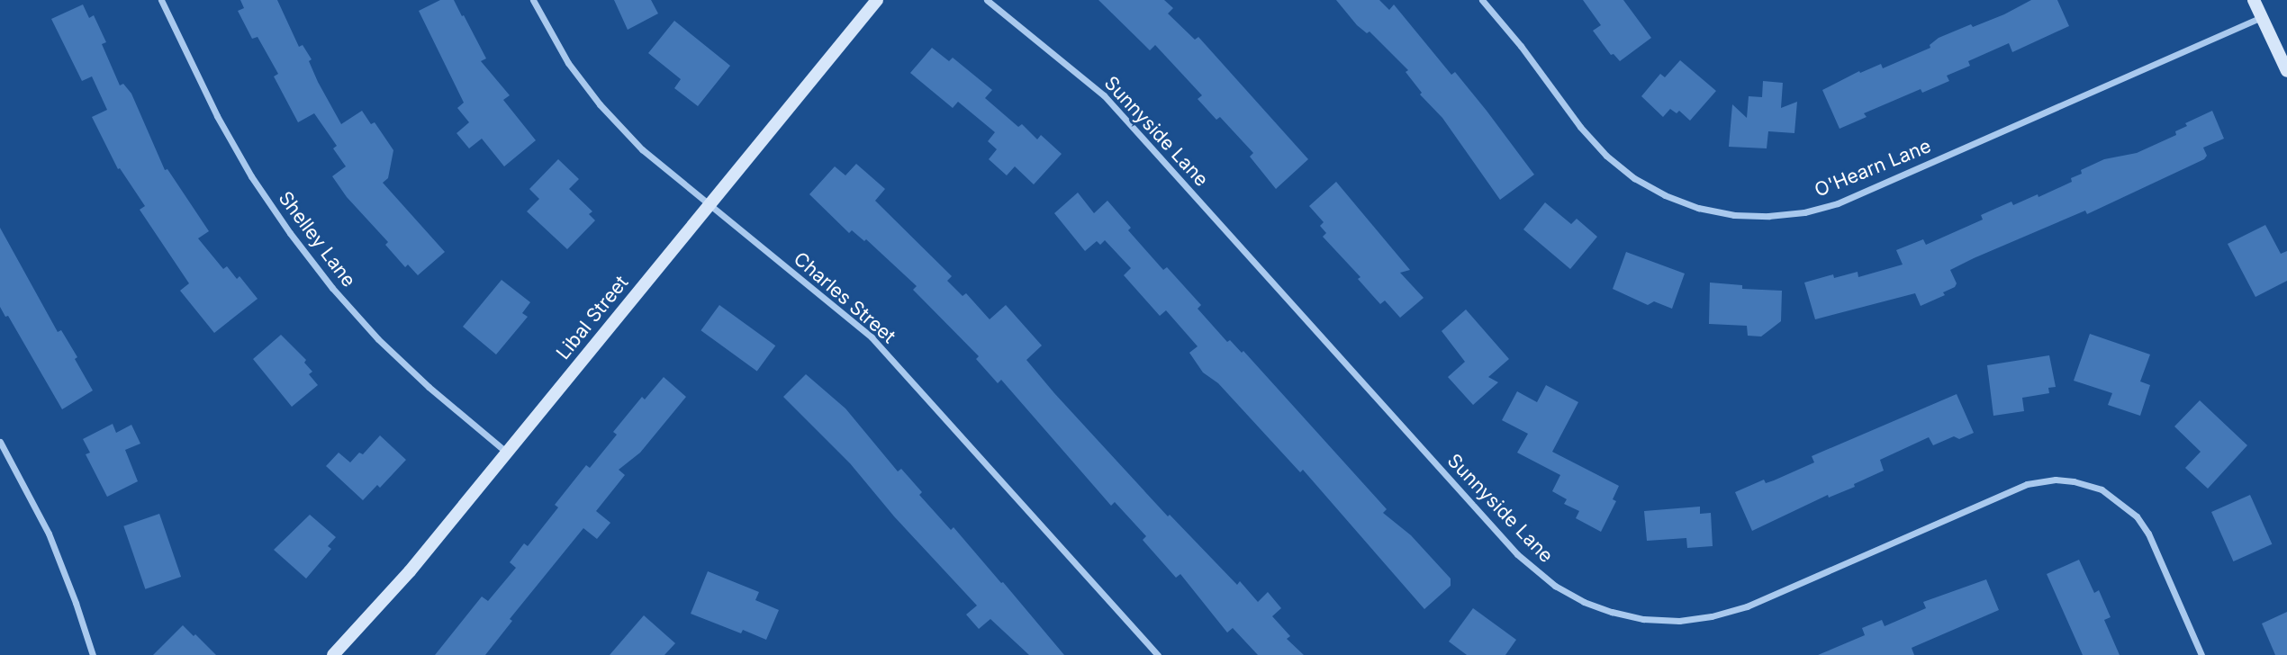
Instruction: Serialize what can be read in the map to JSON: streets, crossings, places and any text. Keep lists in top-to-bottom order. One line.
{"streets":{"street":["Sunnyside Lane","O'Hearn Lane","Shelley Lane","Charles Street","Libal Street"]},"crossings":[["Shelley Lane","Libal Street"],["Charles Street","Libal Street"]]}
